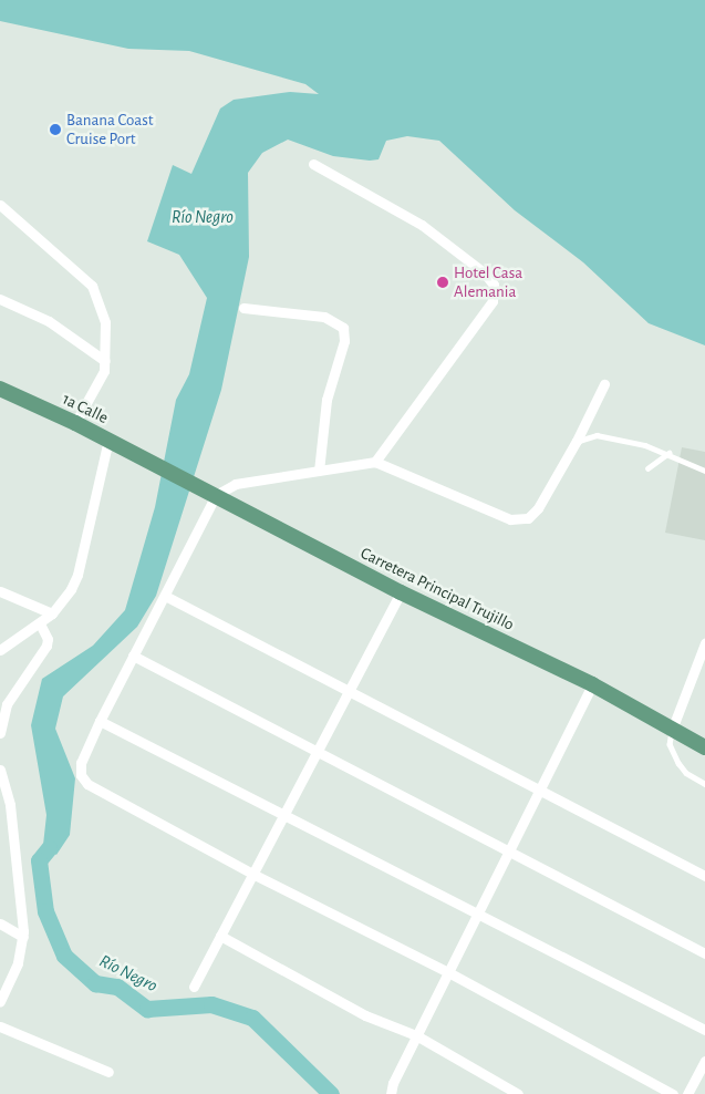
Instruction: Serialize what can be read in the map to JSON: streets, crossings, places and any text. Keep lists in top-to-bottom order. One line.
{"streets":{"main road":["1a Calle","Carretera Principal Trujillo"]},"crossings":[["1a Calle","Carretera Principal Trujillo"]],"water":["Río Negro"],"places":["Banana Coast Cruise Port","Hotel Casa Alemania"]}
